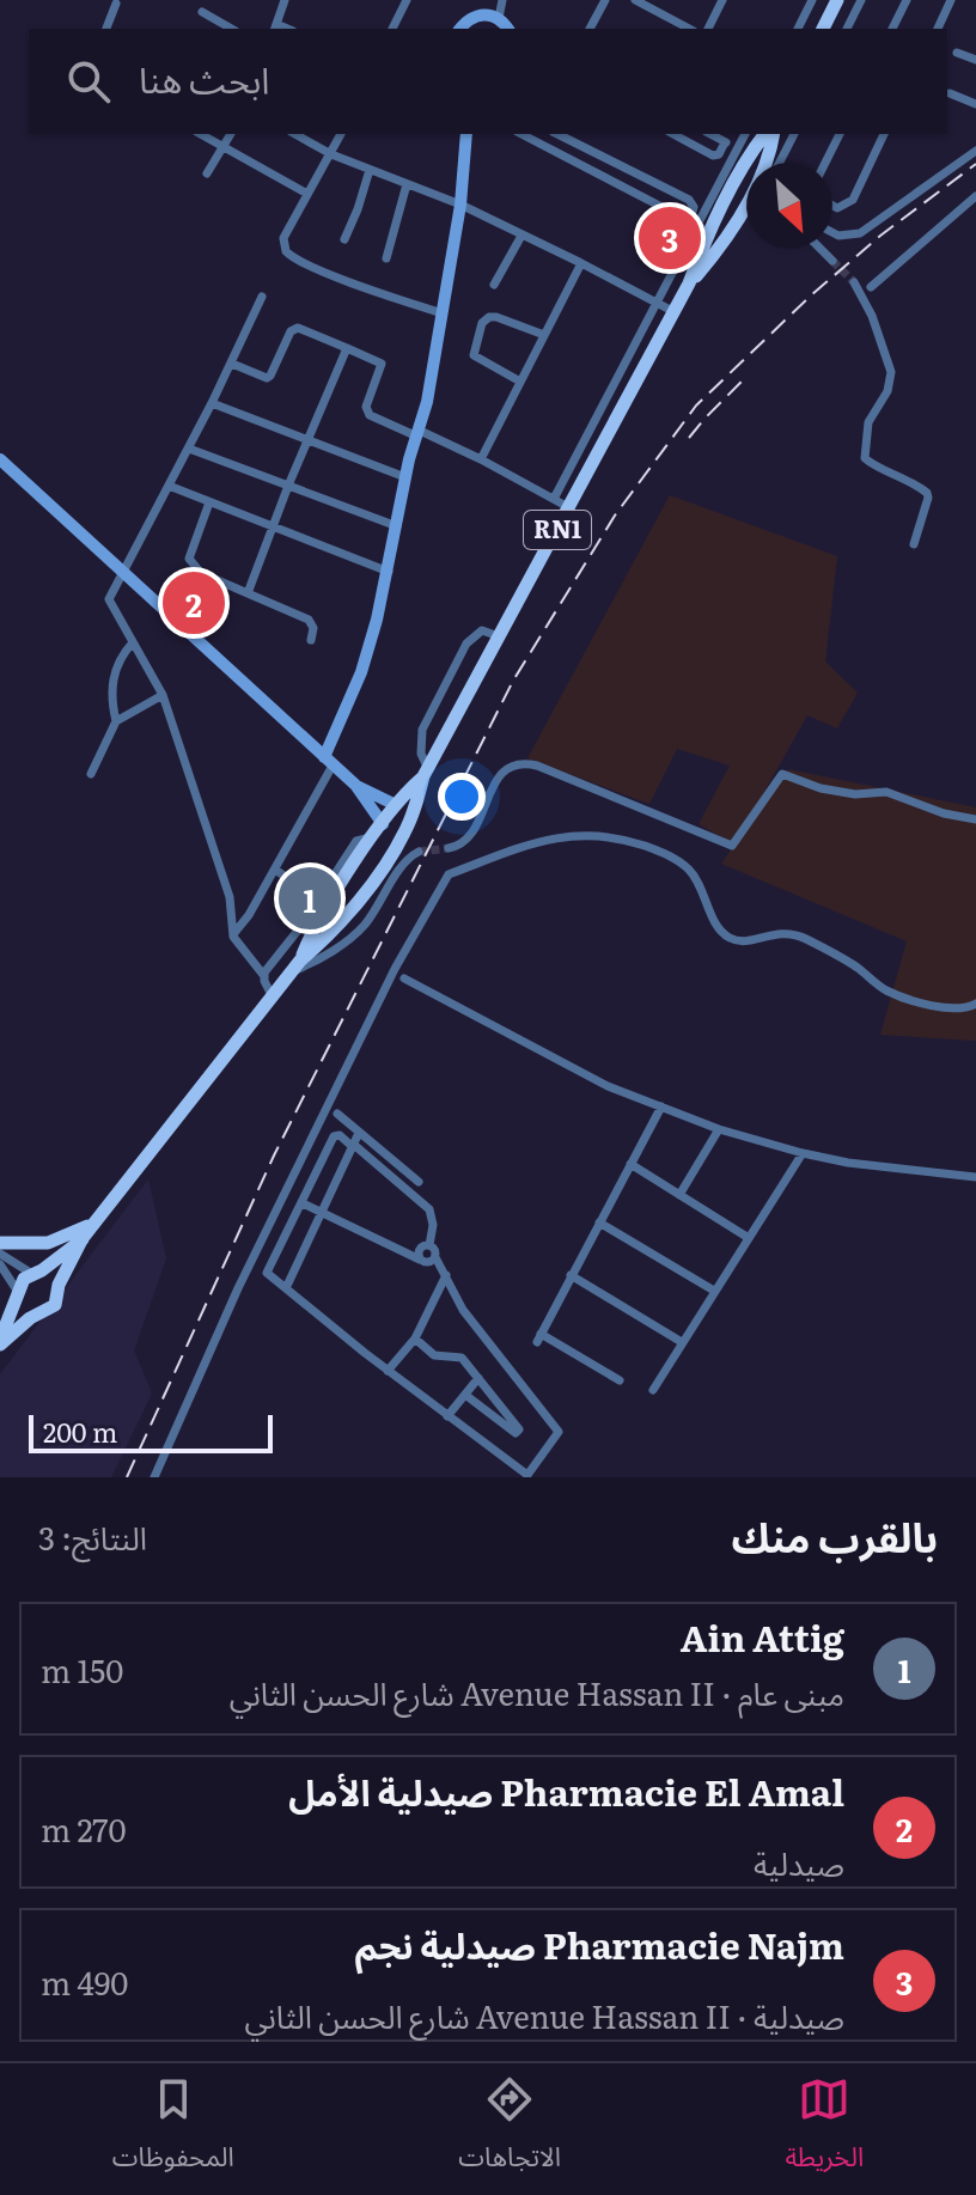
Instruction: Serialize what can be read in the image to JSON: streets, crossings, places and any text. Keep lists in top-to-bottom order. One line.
{"streets":{"main road":["RN1"]},"scale_bar":"200 m","north":"bottom right","page":{"search":"ابحث هنا","pins":["3","2","1"],"scale":"200 m","heading":["بالقرب منك","النتائج: 3"],"list":[{"mark":"1","name":"Ain Attig","note":"مبنى عام · Avenue Hassan II شارع الحسن الثاني","value":"150 m"},{"mark":"2","name":"Pharmacie El Amal صيدلية الأمل","note":"صيدلية","value":"270 m"},{"mark":"3","name":"Pharmacie Najm صيدلية نجم","note":"صيدلية · Avenue Hassan II شارع الحسن الثاني","value":"490 m"}],"nav":["الخريطة","الاتجاهات","المحفوظات"]}}
